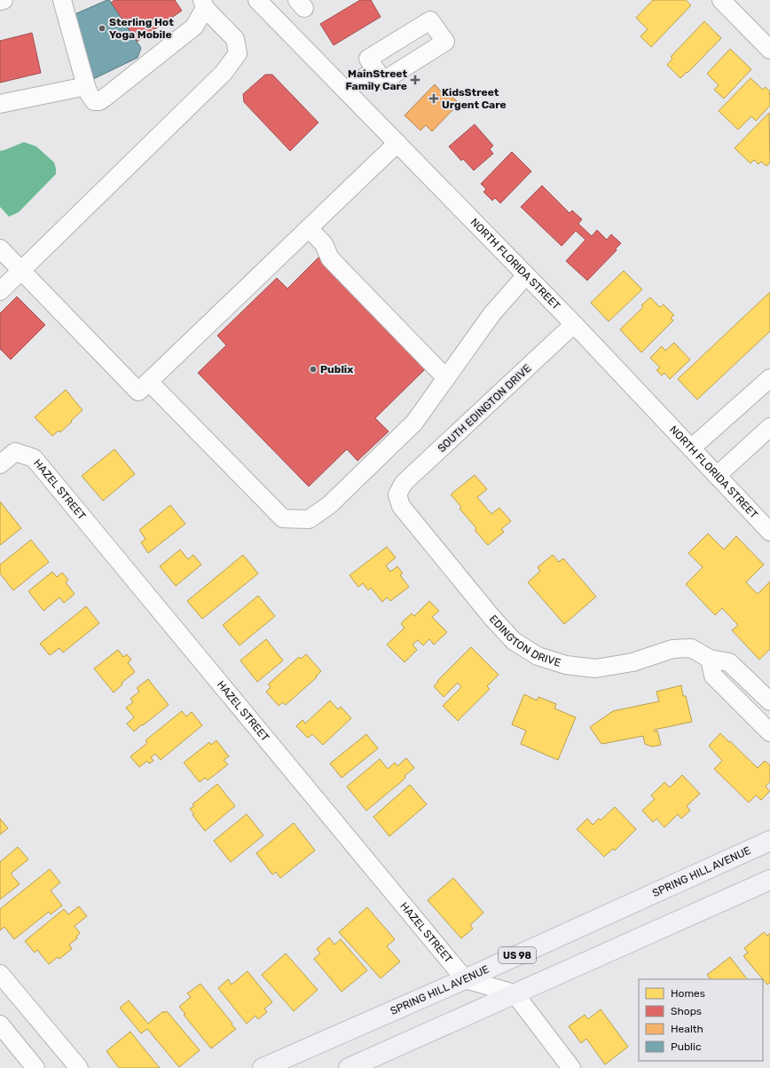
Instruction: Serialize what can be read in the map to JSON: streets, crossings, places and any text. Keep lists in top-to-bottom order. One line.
{"streets":{"main road":["SPRING HILL AVENUE","US 98"],"street":["NORTH FLORIDA STREET","SOUTH EDINGTON DRIVE","HAZEL STREET","EDINGTON DRIVE"]},"crossings":[["NORTH FLORIDA STREET","SOUTH EDINGTON DRIVE"],["SOUTH EDINGTON DRIVE","EDINGTON DRIVE"],["HAZEL STREET","SPRING HILL AVENUE"]],"places":{"other":["Sterling Hot Yoga Mobile","Publix"],"health":["MainStreet Family Care","KidsStreet Urgent Care"]},"legend":["Homes","Shops","Health","Public"]}
